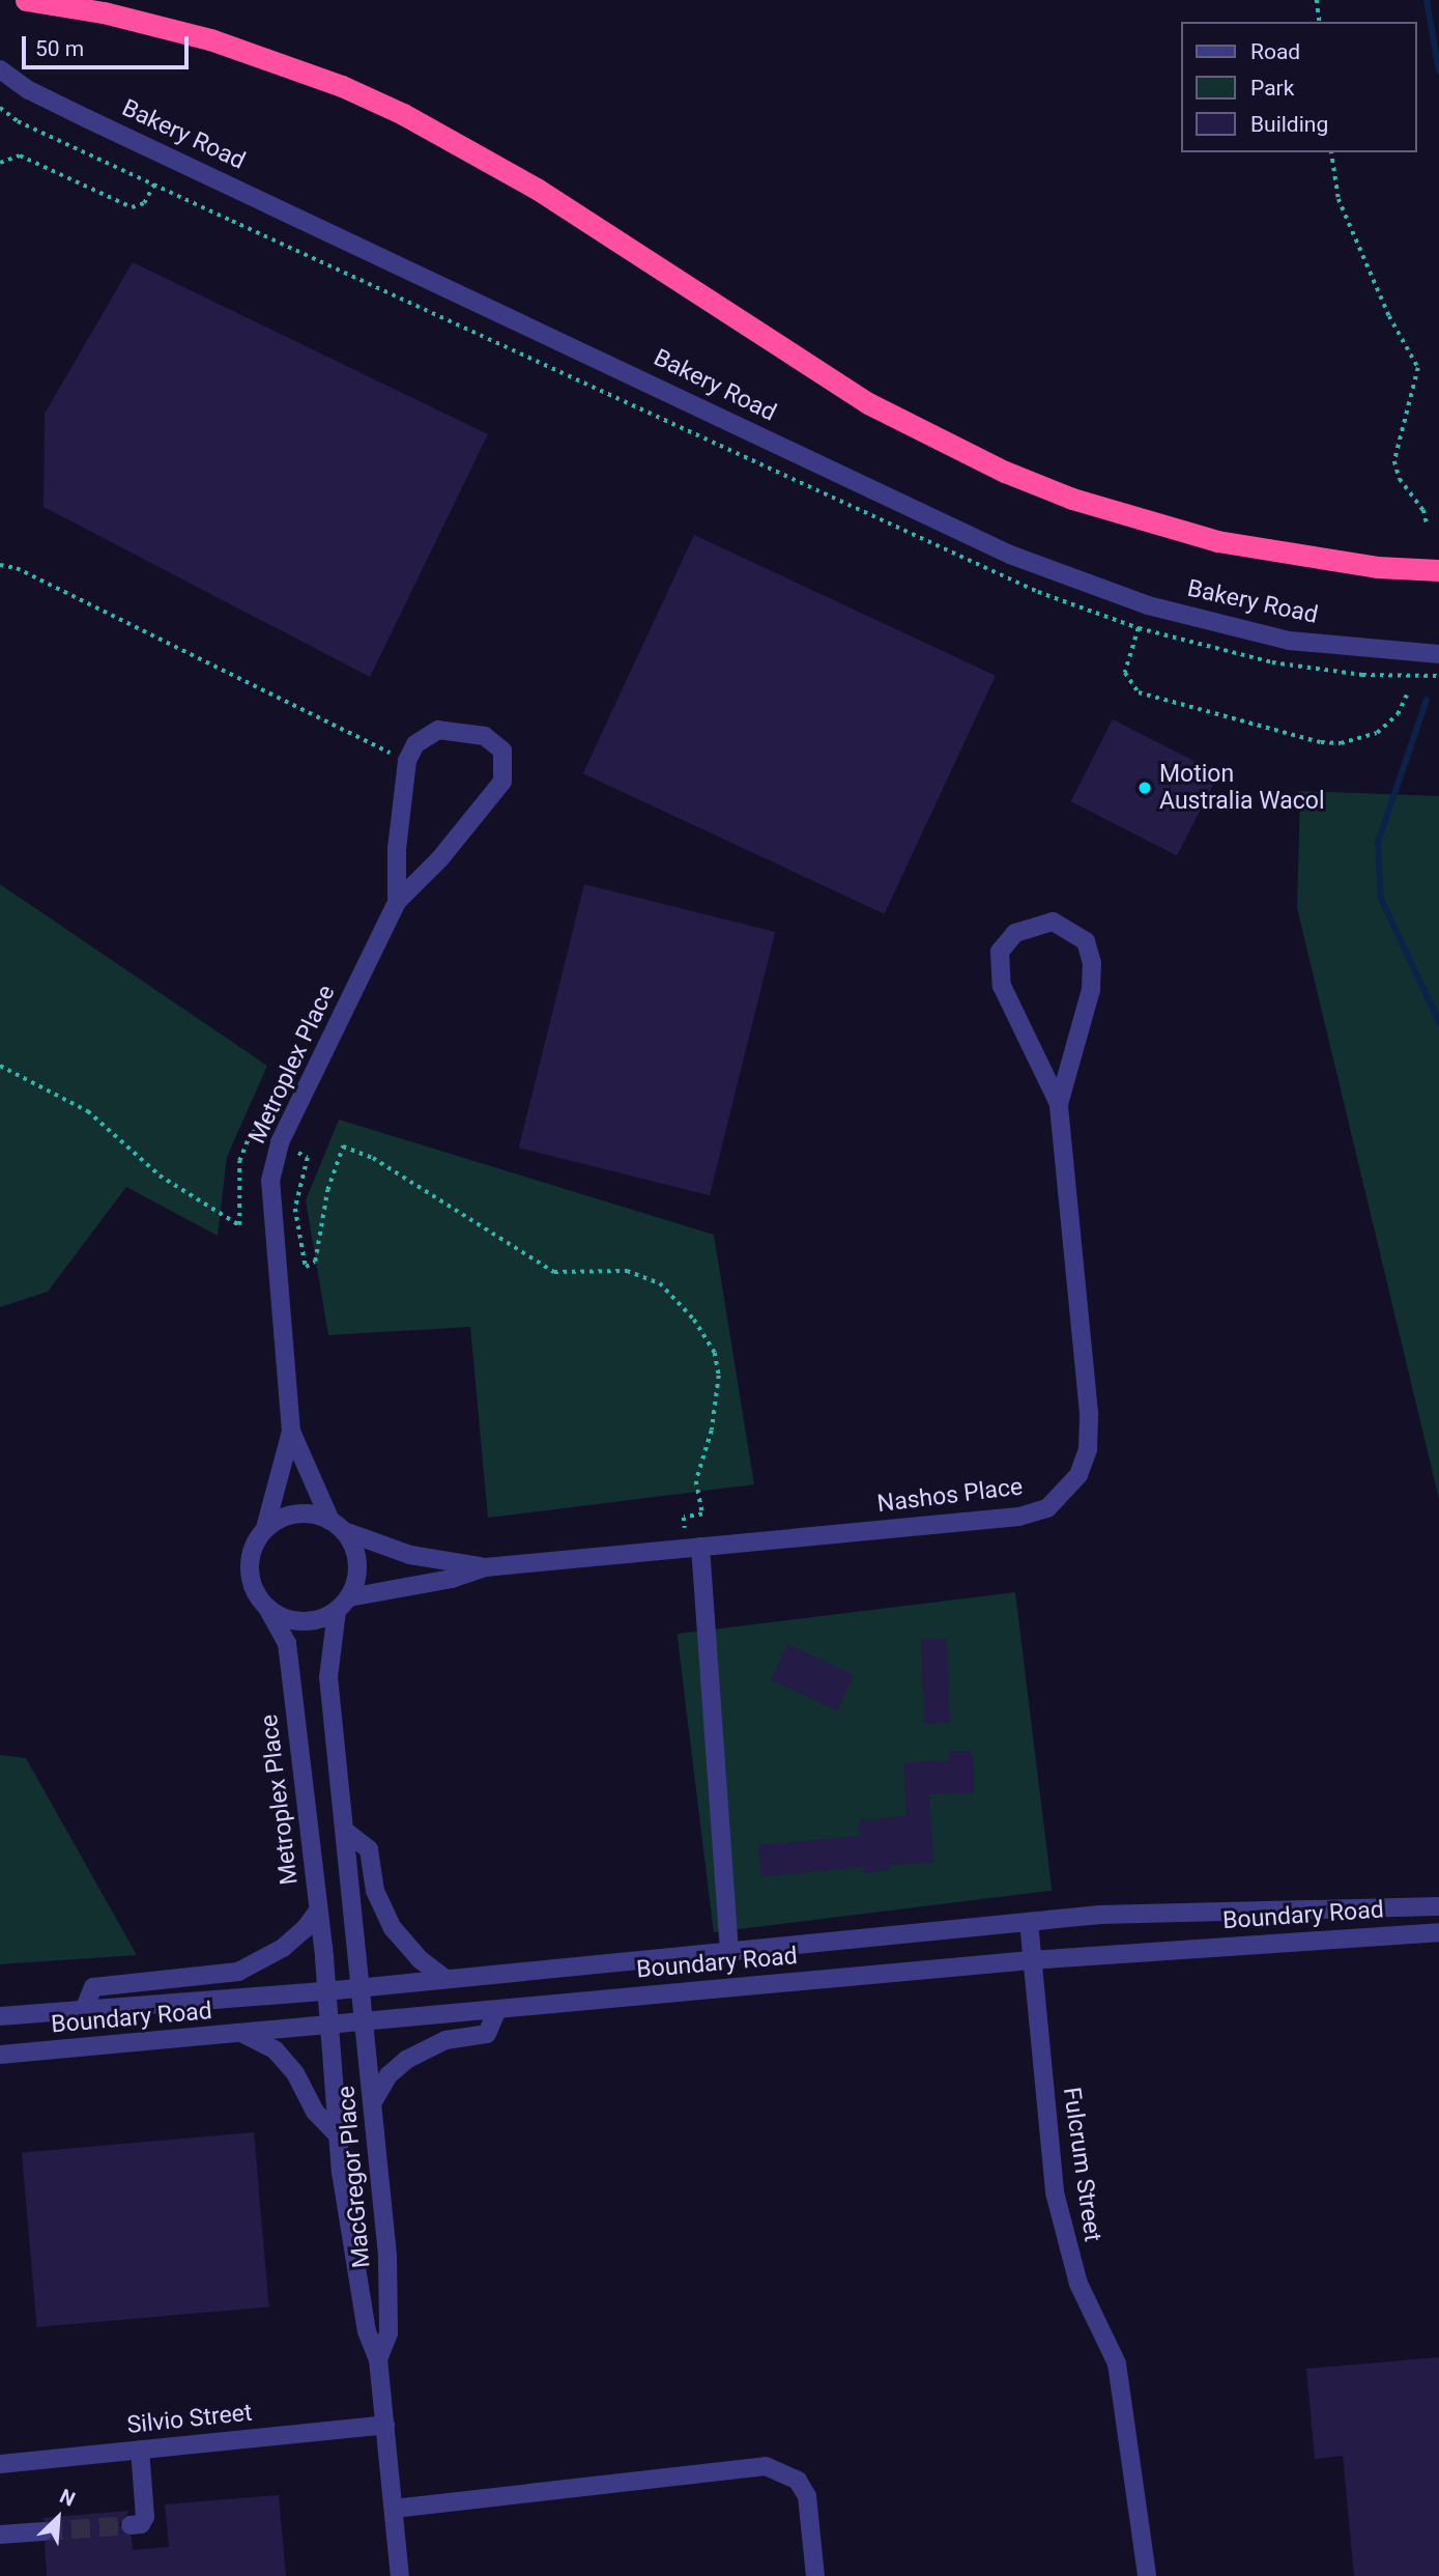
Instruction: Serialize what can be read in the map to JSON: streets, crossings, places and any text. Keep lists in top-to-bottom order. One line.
{"streets":{"street":["Bakery Road","Metroplex Place","Nashos Place","Boundary Road","Fulcrum Street","MacGregor Place","Silvio Street"]},"crossings":[["Metroplex Place","Nashos Place"],["Metroplex Place","Boundary Road"],["Metroplex Place","MacGregor Place"],["Boundary Road","Fulcrum Street"],["Boundary Road","MacGregor Place"],["MacGregor Place","Silvio Street"]],"places":["Motion Australia Wacol"],"legend":["Road","Park","Building"],"scale_bar":"50 m","north":"top right"}
